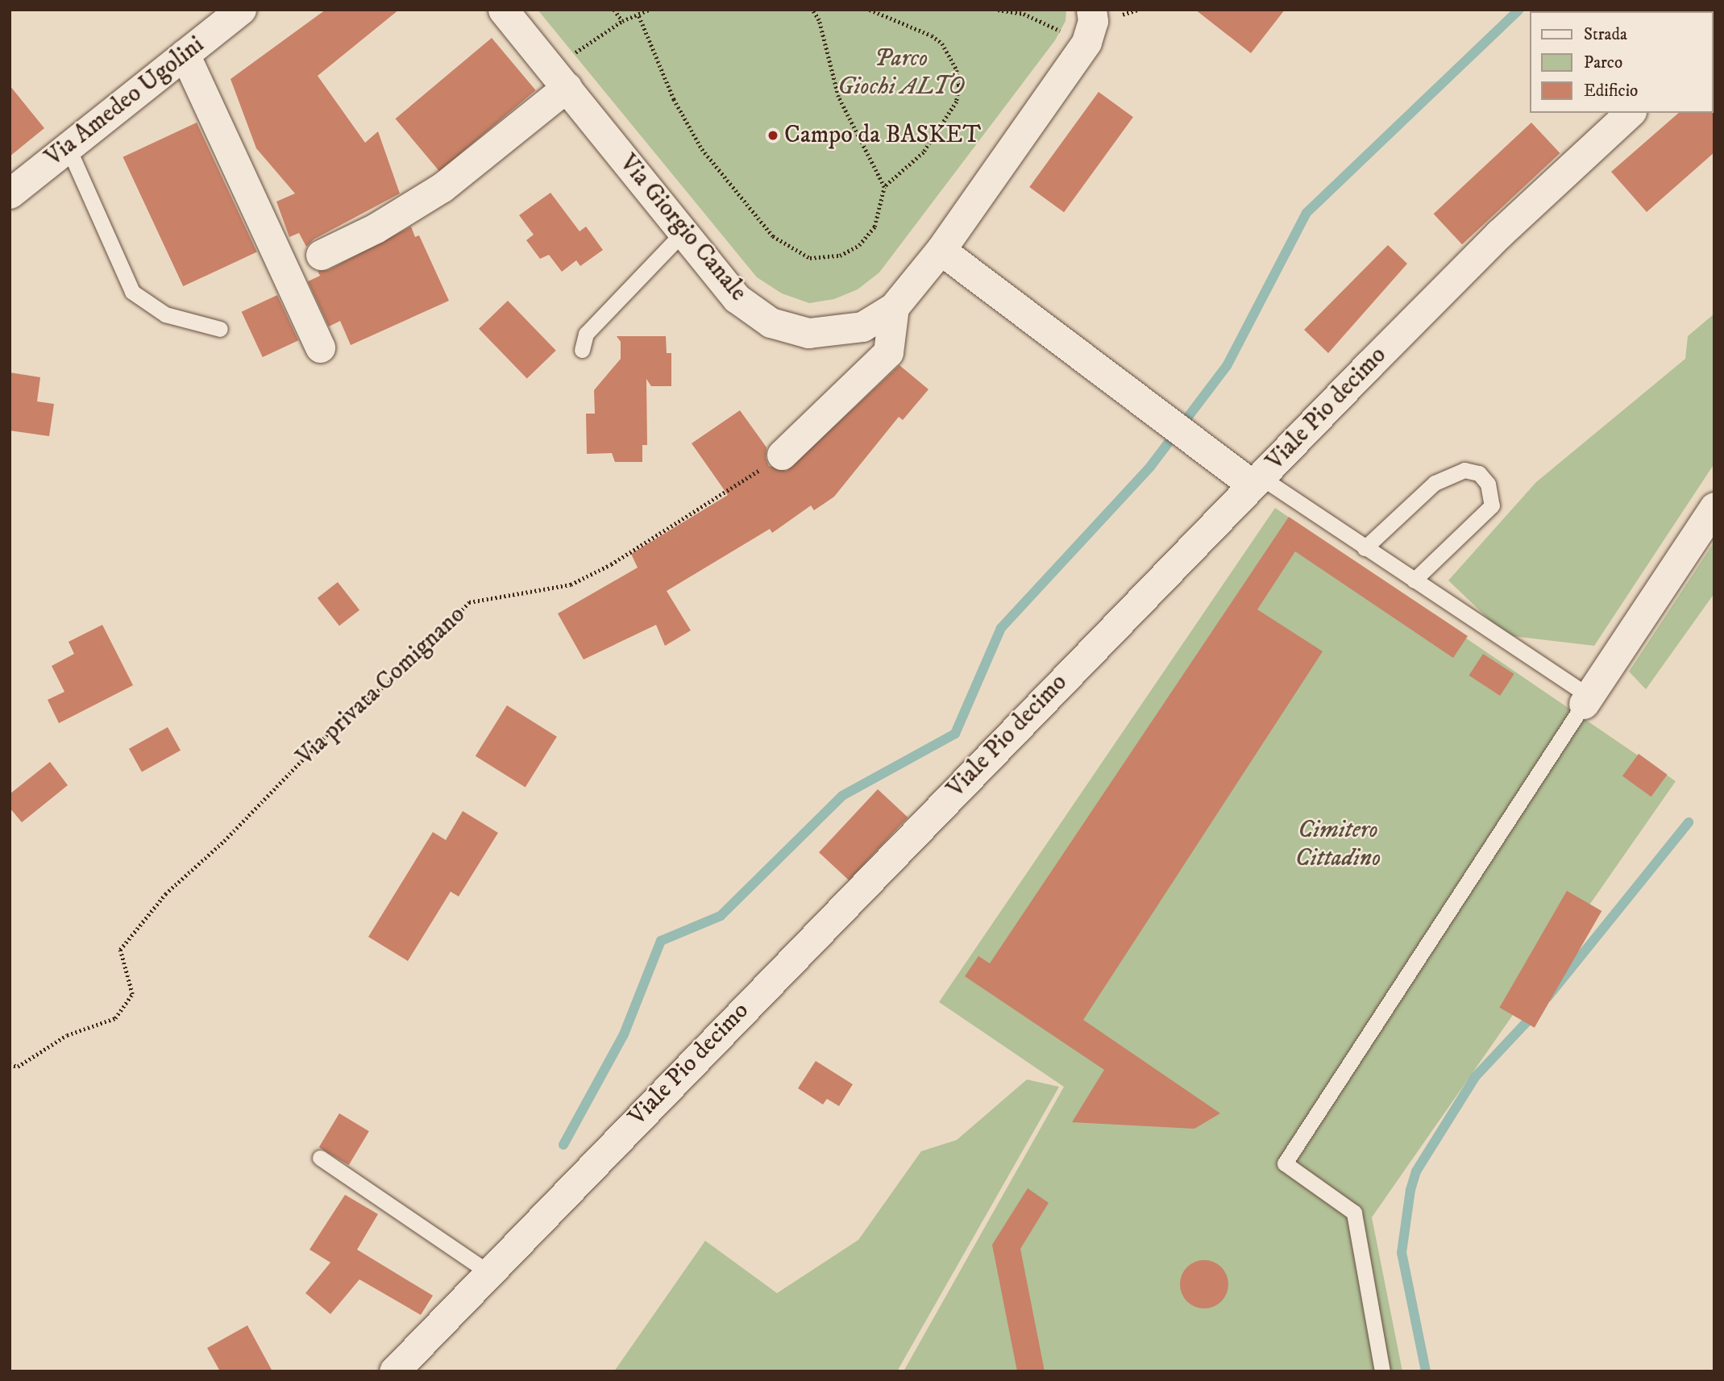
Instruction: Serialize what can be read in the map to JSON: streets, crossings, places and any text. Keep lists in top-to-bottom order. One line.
{"streets":{"street":["Via Amedeo Ugolini","Via Giorgio Canale","Viale Pio decimo"],"path":["Via privata Comignano"]},"parks":["Parco Giochi ALTO","Cimitero Cittadino"],"places":["Campo da BASKET"],"legend":["Strada","Parco","Edificio"]}
